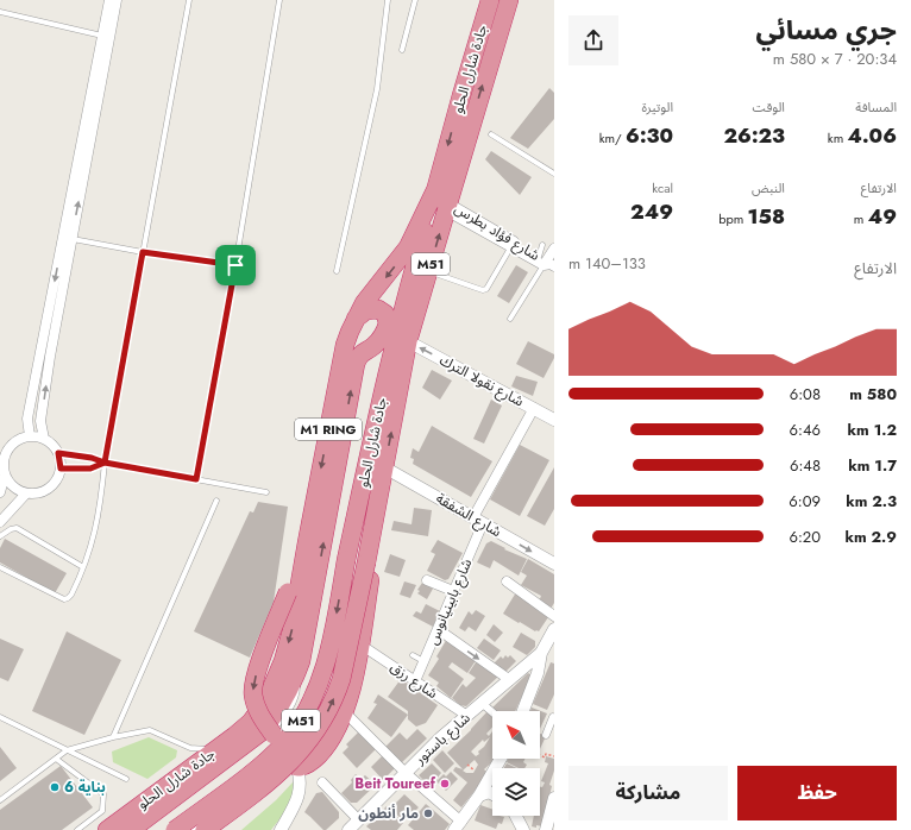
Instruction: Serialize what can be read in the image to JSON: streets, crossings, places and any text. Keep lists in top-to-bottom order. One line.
{"streets":{"highway":["جادة شارل الحلو","M51","M1 RING"],"street":["شارع فؤاد بطرس","شارع نقولا الترك","شارع الشفقة","شارع بابينيانوس","شارع رزق","شارع باستور"]},"crossings":[["جادة شارل الحلو","شارع فؤاد بطرس"],["جادة شارل الحلو","شارع نقولا الترك"],["جادة شارل الحلو","M1 RING"],["جادة شارل الحلو","شارع الشفقة"],["شارع نقولا الترك","شارع بابينيانوس"],["شارع الشفقة","شارع بابينيانوس"],["شارع بابينيانوس","شارع رزق"],["شارع رزق","شارع باستور"]],"one_way":["شارع نقولا الترك"],"places":["Beit Toureef","بناية 6","مار أنطون"],"north":"top left","page":{"heading":["جري مسائي","20:34 · 7 × 580 m"],"stats":[["المسافة","4.06 km"],["الوقت","26:23"],["الوتيرة","6:30 /km"],["الارتفاع","49 m"],["النبض","158 bpm"],["kcal","249"]],"chart":["الارتفاع","133–140 m"],"list":[{"name":"580 m","note":"6:08"},{"name":"1.2 km","note":"6:46"},{"name":"1.7 km","note":"6:48"},{"name":"2.3 km","note":"6:09"},{"name":"2.9 km","note":"6:20"}],"buttons":["حفظ","مشاركة"]}}
